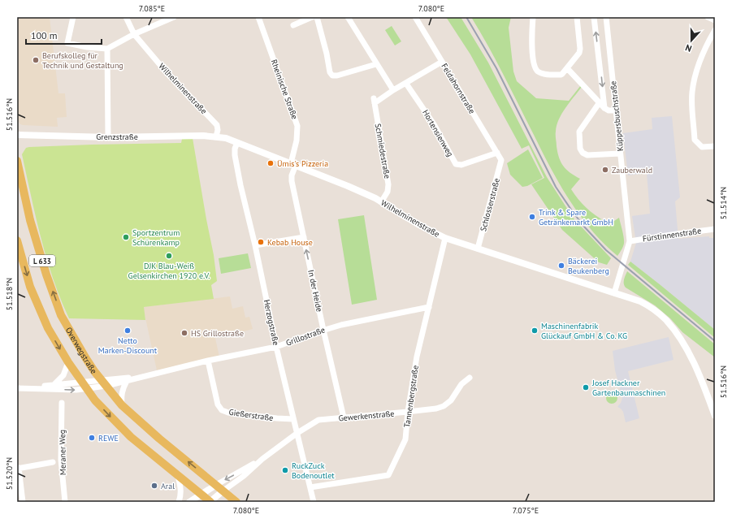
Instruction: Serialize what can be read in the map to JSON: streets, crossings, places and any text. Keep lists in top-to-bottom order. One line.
{"streets":{"main road":["L 633","Overwegstraße"],"street":["Wilhelminenstraße","Feldahornstraße","Rheinische Straße","Küppersbuschstraße","Hortensienweg","Grenzstraße","Schmiedestraße","Schlosserstraße","Fürstinnenstraße","In der Heide","Herzogstraße","Grillostraße","Tannenbergstraße","Gießerstraße","Gewerkenstraße","Meraner Weg"]},"crossings":[["Wilhelminenstraße","Rheinische Straße"],["Wilhelminenstraße","Küppersbuschstraße"],["Wilhelminenstraße","Grenzstraße"],["Wilhelminenstraße","Schmiedestraße"],["Wilhelminenstraße","Schlosserstraße"],["Wilhelminenstraße","In der Heide"],["Wilhelminenstraße","Herzogstraße"],["Wilhelminenstraße","Tannenbergstraße"],["Feldahornstraße","Hortensienweg"],["Feldahornstraße","Schlosserstraße"],["Rheinische Straße","In der Heide"],["Küppersbuschstraße","Fürstinnenstraße"],["L 633","Overwegstraße"],["L 633","Gewerkenstraße"],["In der Heide","Grillostraße"],["In der Heide","Gewerkenstraße"],["Herzogstraße","Grillostraße"],["Herzogstraße","Tannenbergstraße"],["Herzogstraße","Gießerstraße"],["Herzogstraße","Gewerkenstraße"],["Grillostraße","Overwegstraße"],["Grillostraße","Tannenbergstraße"],["Grillostraße","Gießerstraße"],["Overwegstraße","Gewerkenstraße"],["Tannenbergstraße","Gewerkenstraße"]],"one_way":["In der Heide"],"places":["Berufskolleg für Technik und Gestaltung","Ümis's Pizzeria","Zauberwald","Trink & Spare Getränkemarkt GmbH","Sportzentrum Schürenkamp","Kebab House","DJK Blau-Weiß Gelsenkirchen 1920 e.V.","Bäckerei Beukenberg","Netto Marken-Discount","Maschinenfabrik Glückauf GmbH & Co. KG","HS Grillostraße","Josef Hackner Gartenbaumaschinen","REWE","RuckZuck Bodenoutlet","Aral"],"scale_bar":"100 m","north":"bottom","coordinates":["7.085°E","7.080°E","51.516°N","51.514°N","51.518°N","51.520°N","7.075°E"]}
